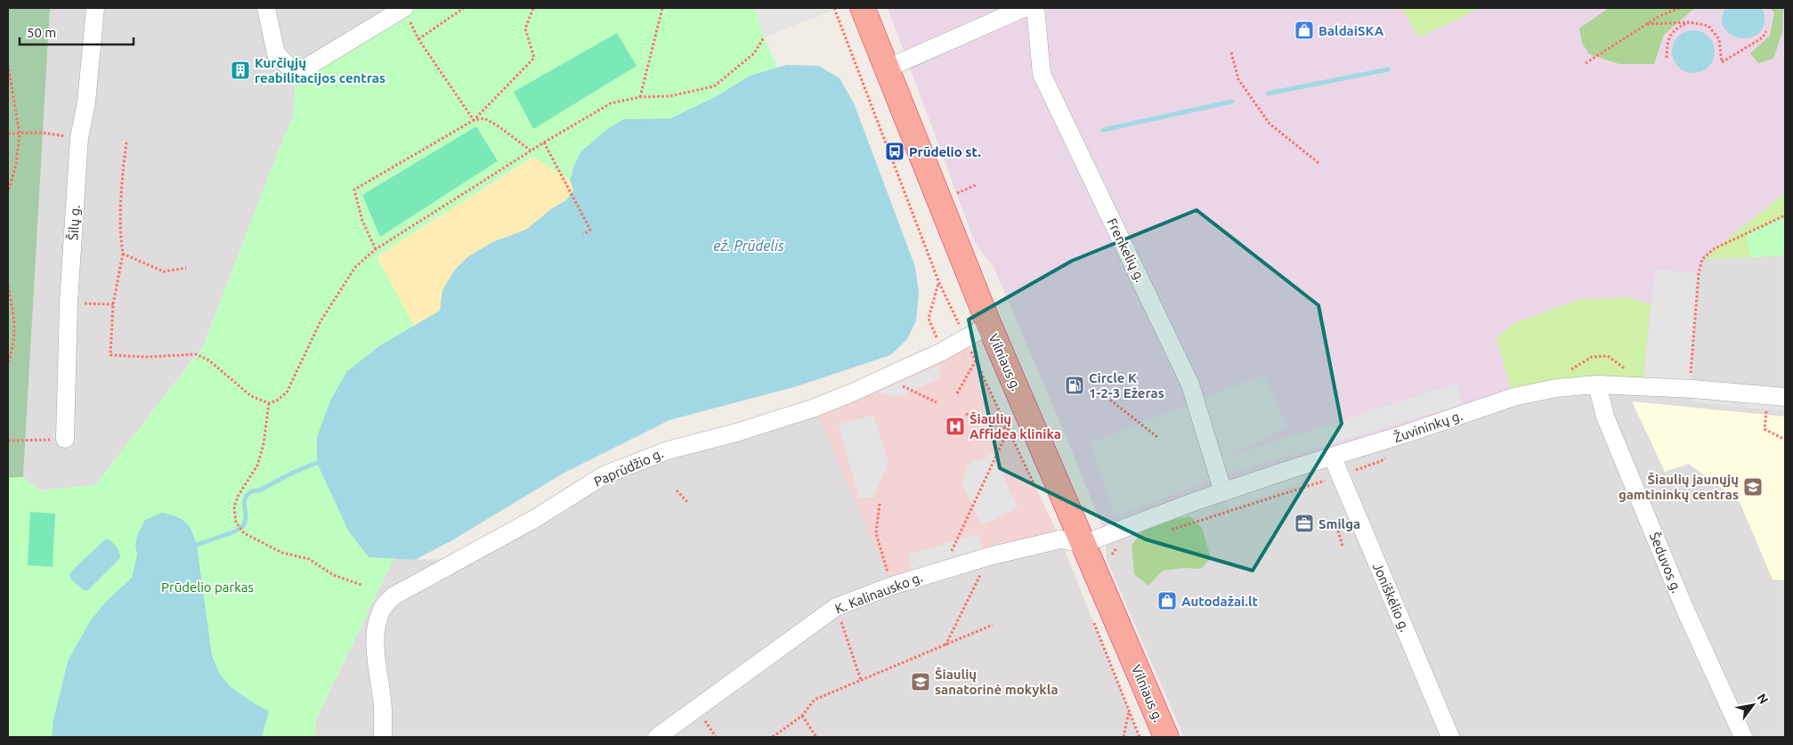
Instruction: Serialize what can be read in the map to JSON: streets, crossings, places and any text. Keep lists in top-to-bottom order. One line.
{"streets":{"highway":["Vilniaus g."],"street":["Šilų g.","Frenkelių g.","Žuvininkų g.","Paprūdžio g.","Šeduvos g.","K. Kalinausko g.","Joniškėlio g."]},"crossings":[["Frenkelių g.","Žuvininkų g."],["Vilniaus g.","Žuvininkų g."],["Vilniaus g.","Paprūdžio g."],["Vilniaus g.","K. Kalinausko g."],["Žuvininkų g.","Šeduvos g."],["Žuvininkų g.","K. Kalinausko g."],["Žuvininkų g.","Joniškėlio g."]],"water":["ež. Prūdelis"],"parks":["Prūdelio parkas"],"places":{"shop":["BaldaiSKA","Autodažai.lt"],"building":["Kurčiųjų reabilitacijos centras"],"bus stop":["Prūdelio st."],"fuel station":["Circle K 1-2-3 Ežeras"],"hospital":["Šiaulių Affidea klinika"],"school or university":["Šiaulių jaunųjų gamtininkų centras","Šiaulių sanatorinė mokykla"],"office":["Smilga"]},"scale_bar":"50 m","north":"top right"}
